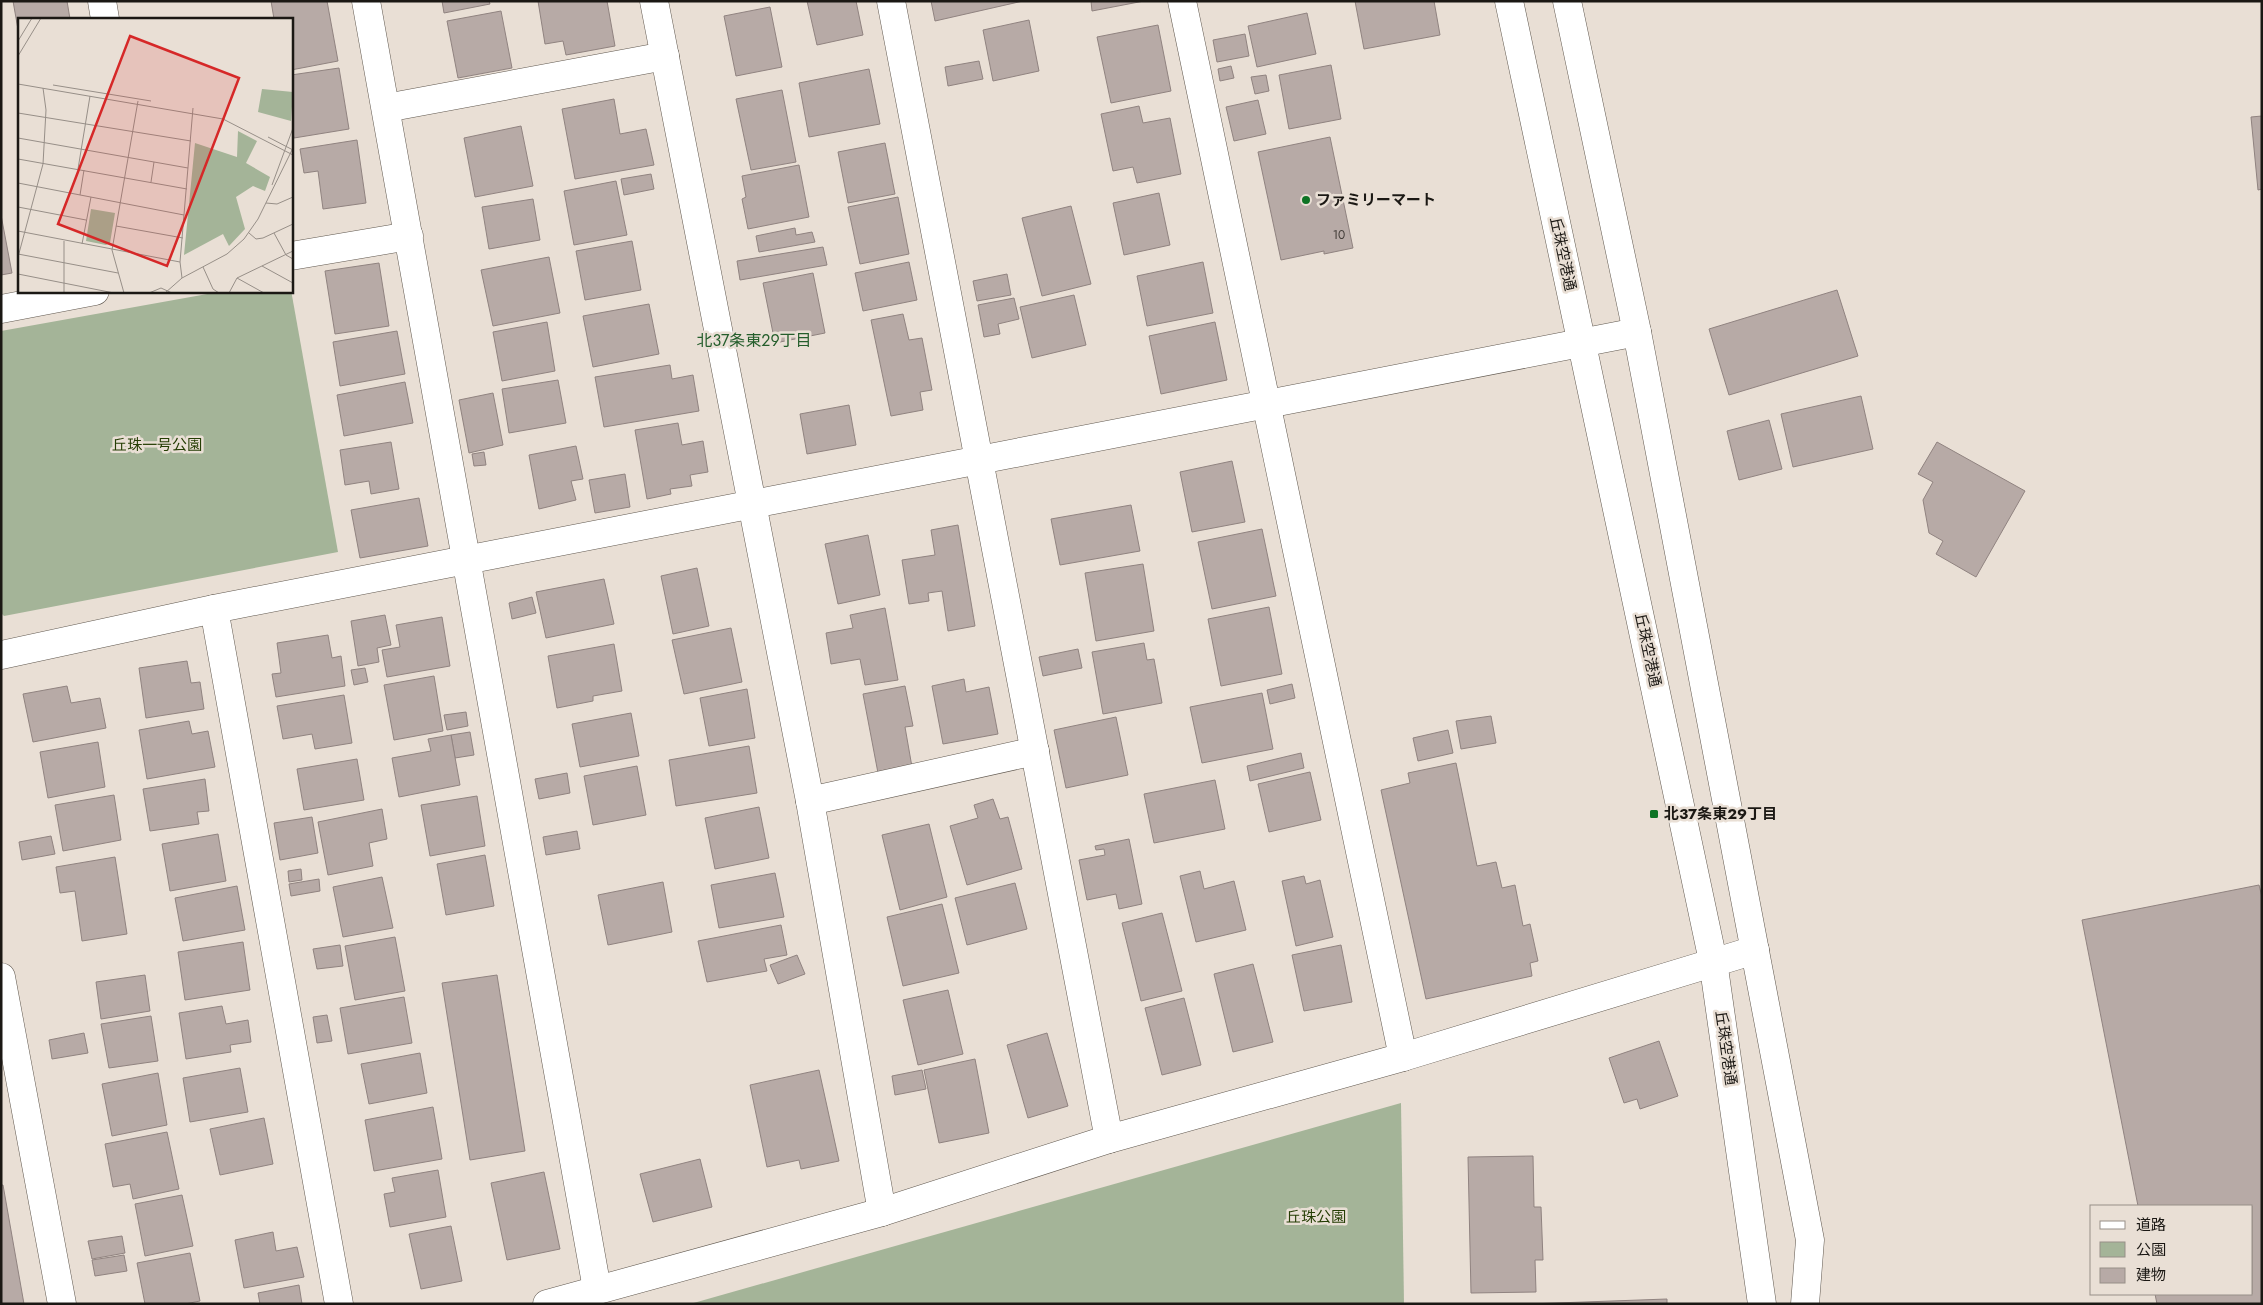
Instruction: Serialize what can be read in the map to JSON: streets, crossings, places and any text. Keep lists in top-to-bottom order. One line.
{"streets":{"street":["丘珠空港通"]},"districts":["北37条東29丁目"],"parks":["丘珠一号公園","丘珠公園"],"places":{"other":["ファミリーマート"],"transit":["北37条東29丁目"]},"house_numbers":["10"],"legend":["道路","公園","建物"]}
